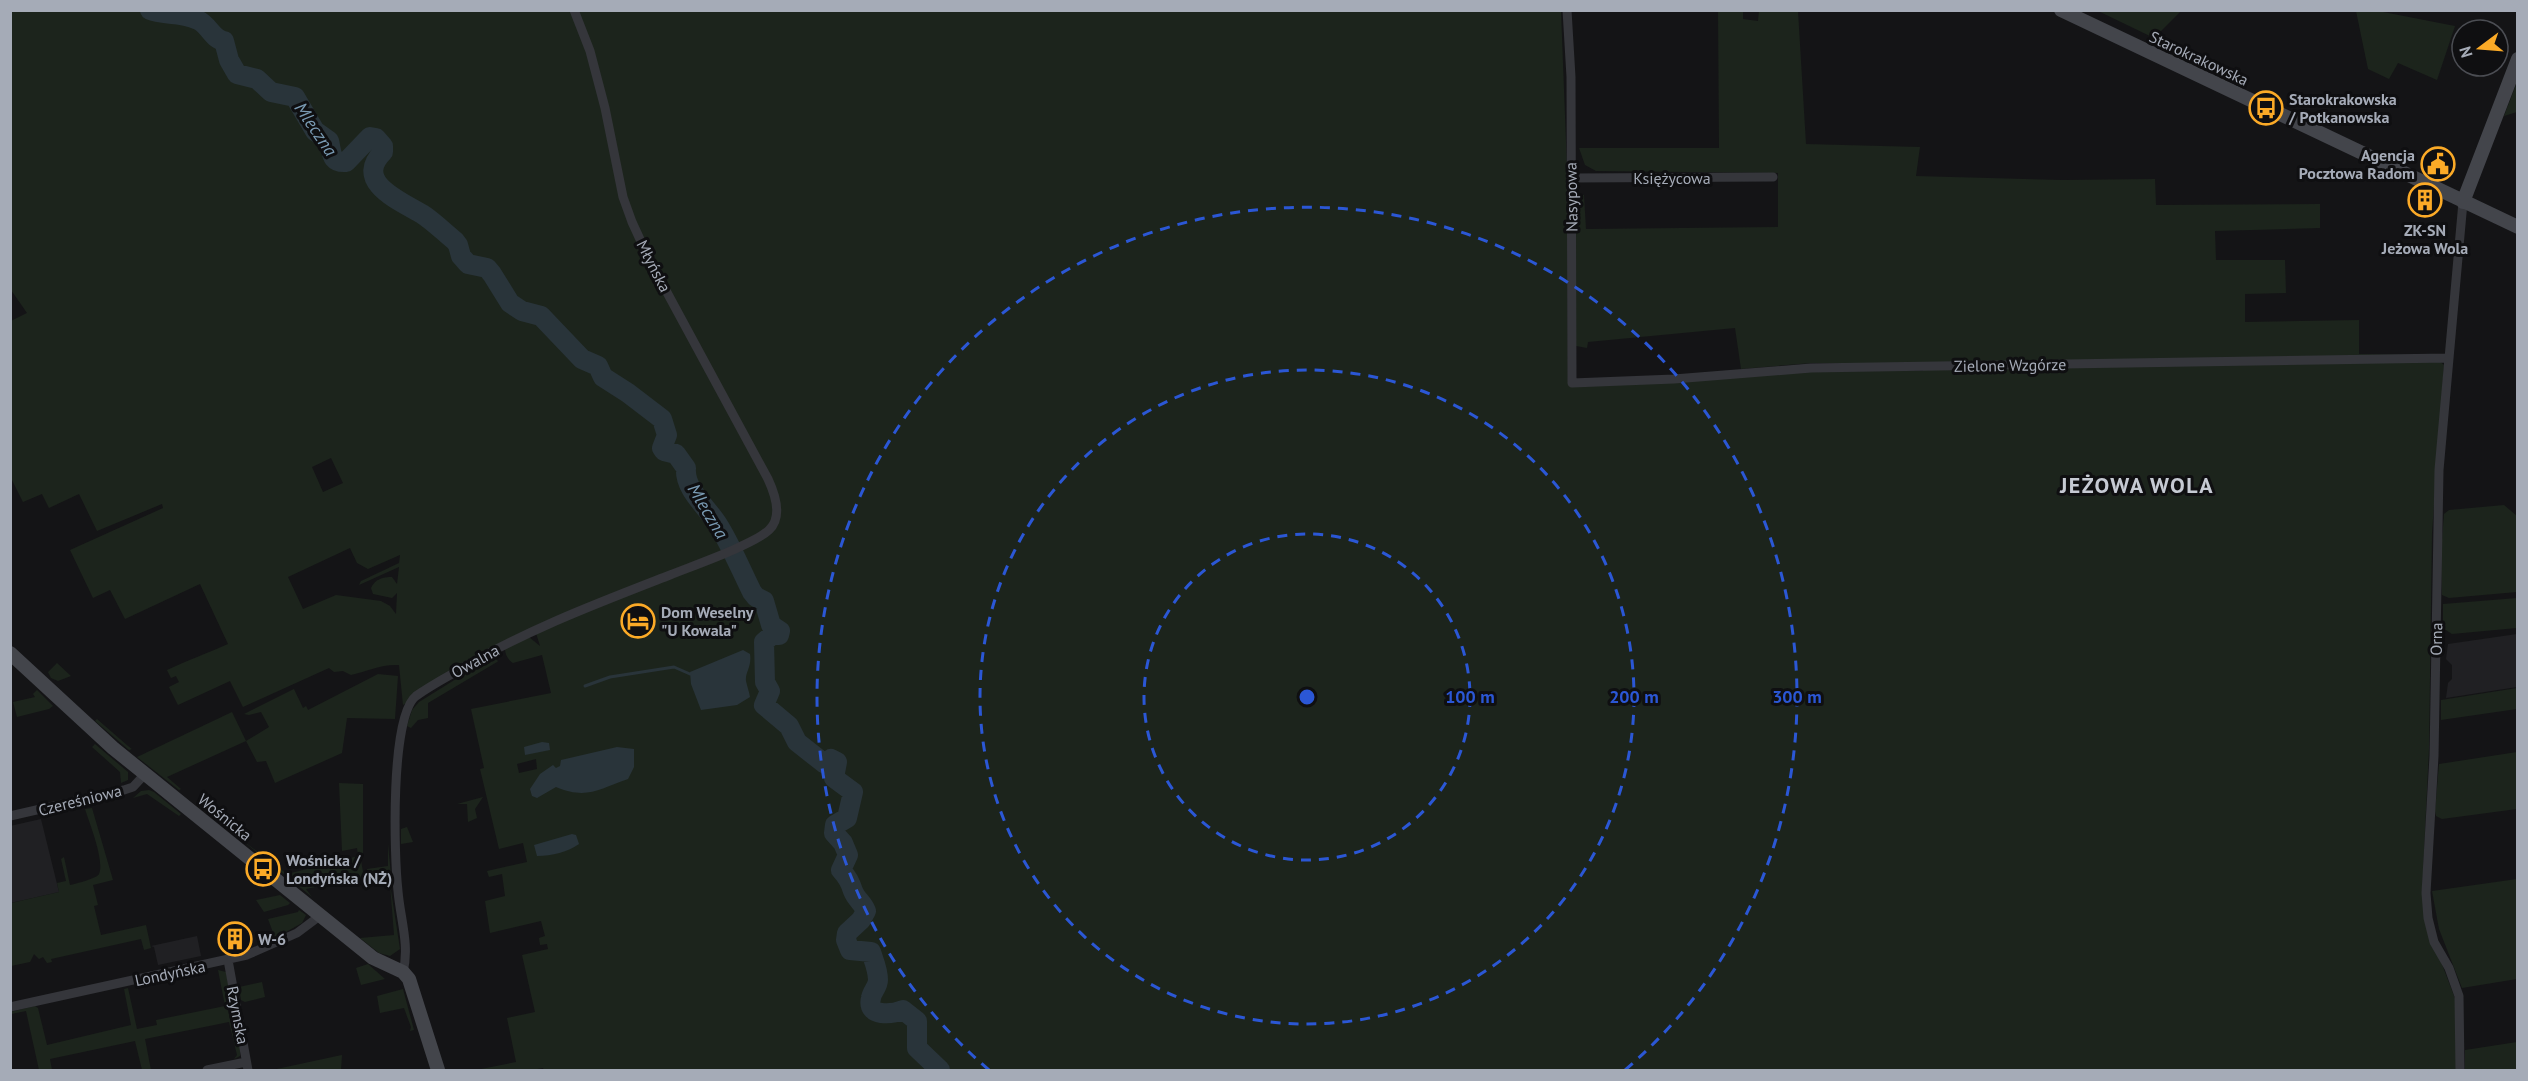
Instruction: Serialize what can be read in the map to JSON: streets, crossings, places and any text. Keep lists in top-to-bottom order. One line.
{"streets":{"street":["Starokrakowska","Księżycowa","Nasypowa","Młyńska","Zielone Wzgórze","Orna","Owalna","Czereśniowa","Wośnicka","Londyńska","Rzymska"]},"crossings":[["Starokrakowska","Orna"],["Księżycowa","Nasypowa"],["Nasypowa","Zielone Wzgórze"],["Młyńska","Owalna"],["Zielone Wzgórze","Orna"],["Owalna","Wośnicka"],["Czereśniowa","Wośnicka"],["Wośnicka","Londyńska"],["Londyńska","Rzymska"]],"districts":["JEŻOWA WOLA"],"water":["Mleczna"],"places":{"bus stop":["Starokrakowska / Potkanowska","Wośnicka / Londyńska (NŻ)"],"public building":["Agencja Pocztowa Radom"],"building":["ZK-SN Jeżowa Wola","W-6"],"hotel":["Dom Weselny \"U Kowala\""]},"north":"left","rings":["100 m","200 m","300 m"]}
